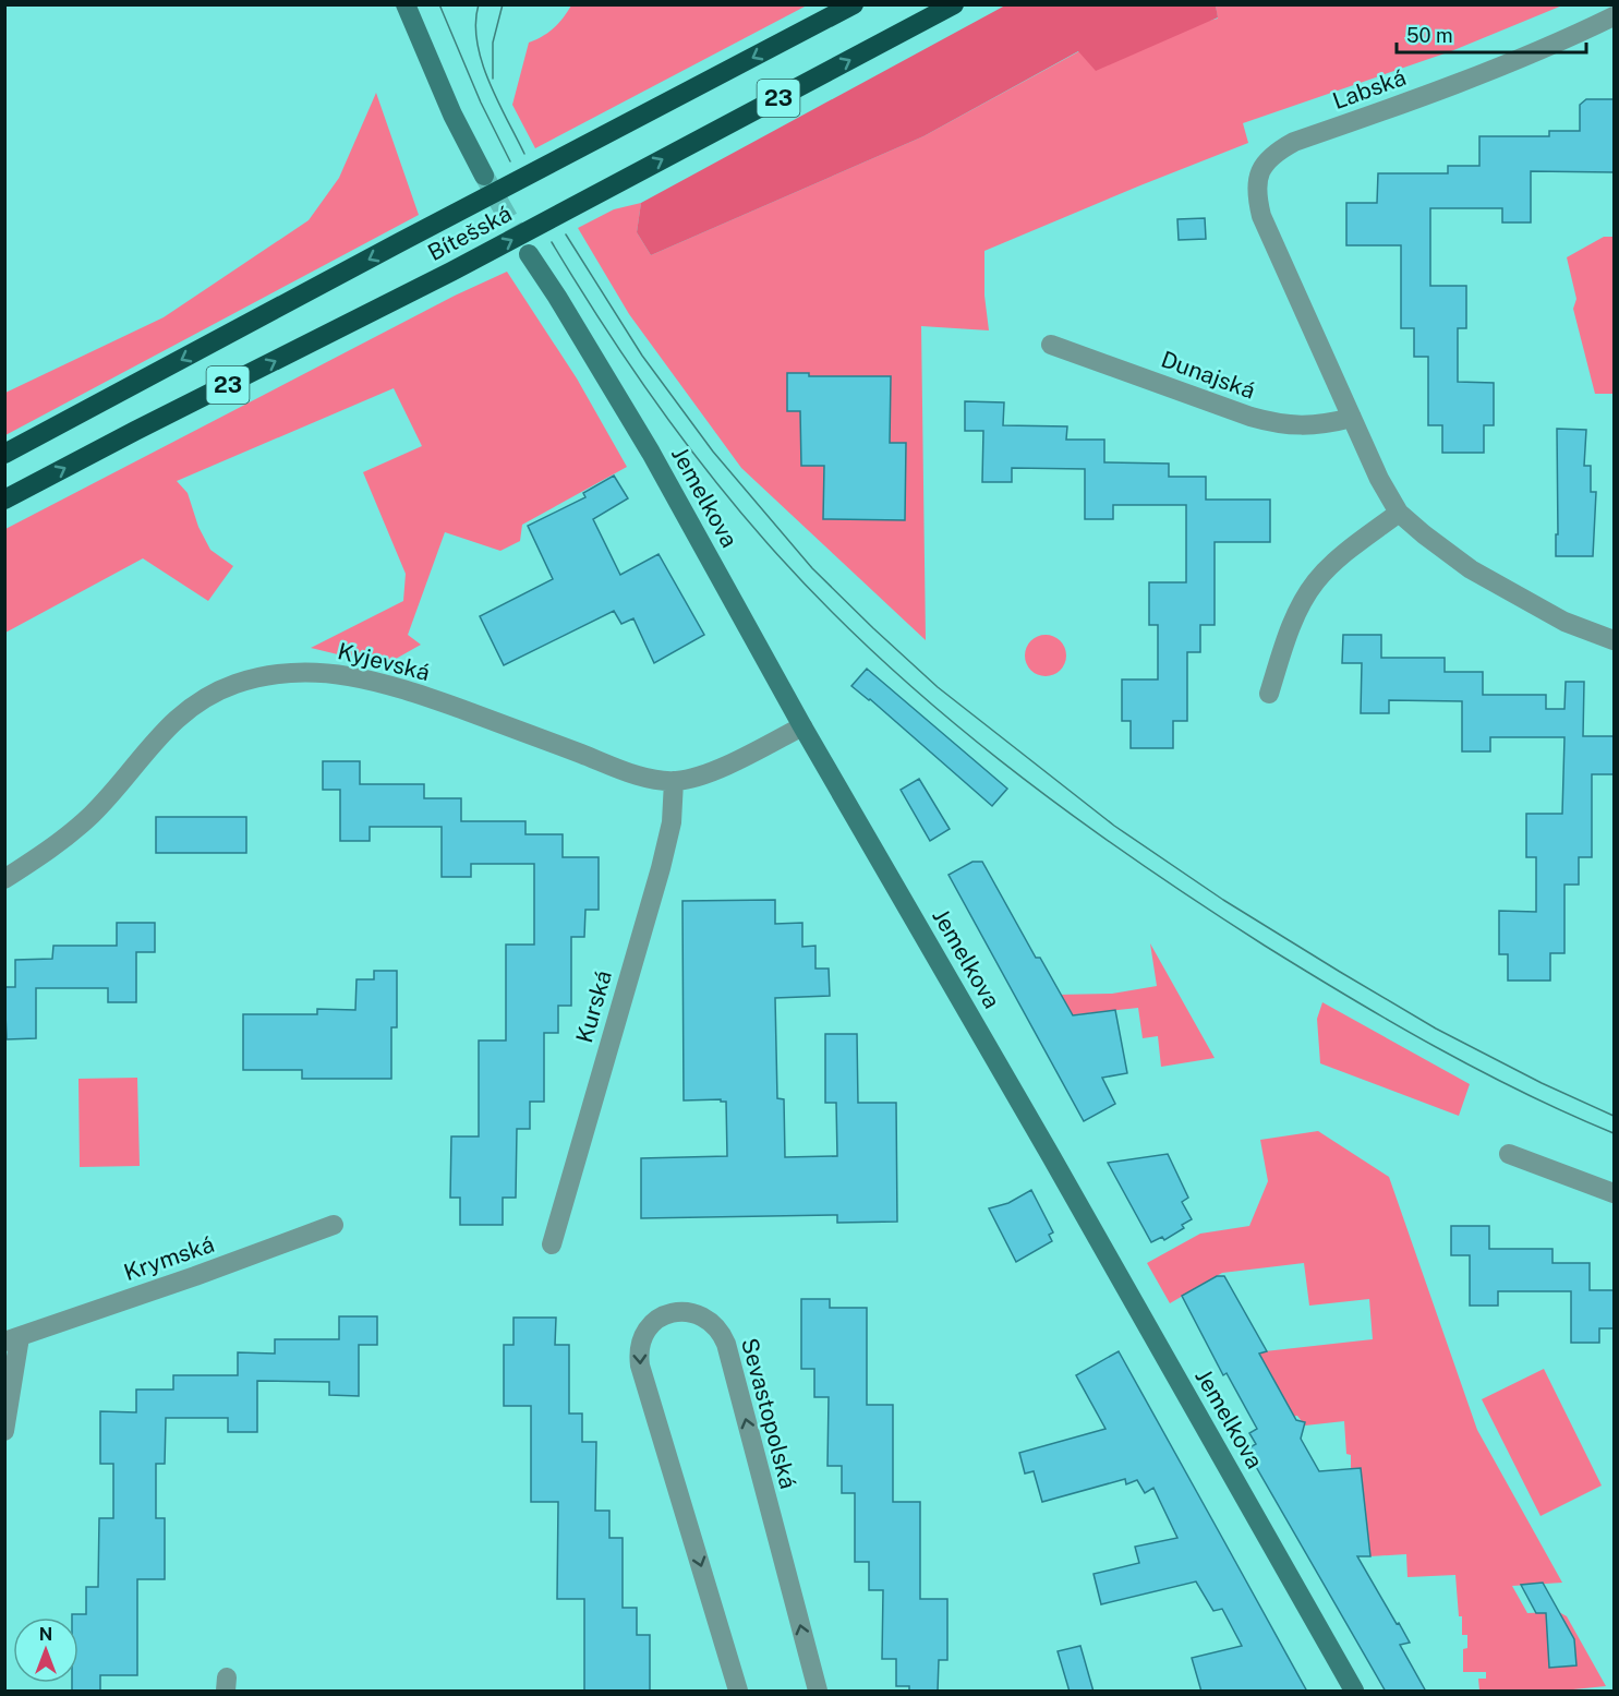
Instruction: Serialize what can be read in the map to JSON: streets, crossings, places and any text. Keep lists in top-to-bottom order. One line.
{"streets":{"highway":["23","Bítešská"],"street":["Labská","Dunajská","Jemelkova","Kyjevská","Kurská","Krymská","Sevastopolská"]},"crossings":[["Labská","Dunajská"],["Jemelkova","Kyjevská"],["Kyjevská","Kurská"]],"scale_bar":"50 m","north":"top"}
